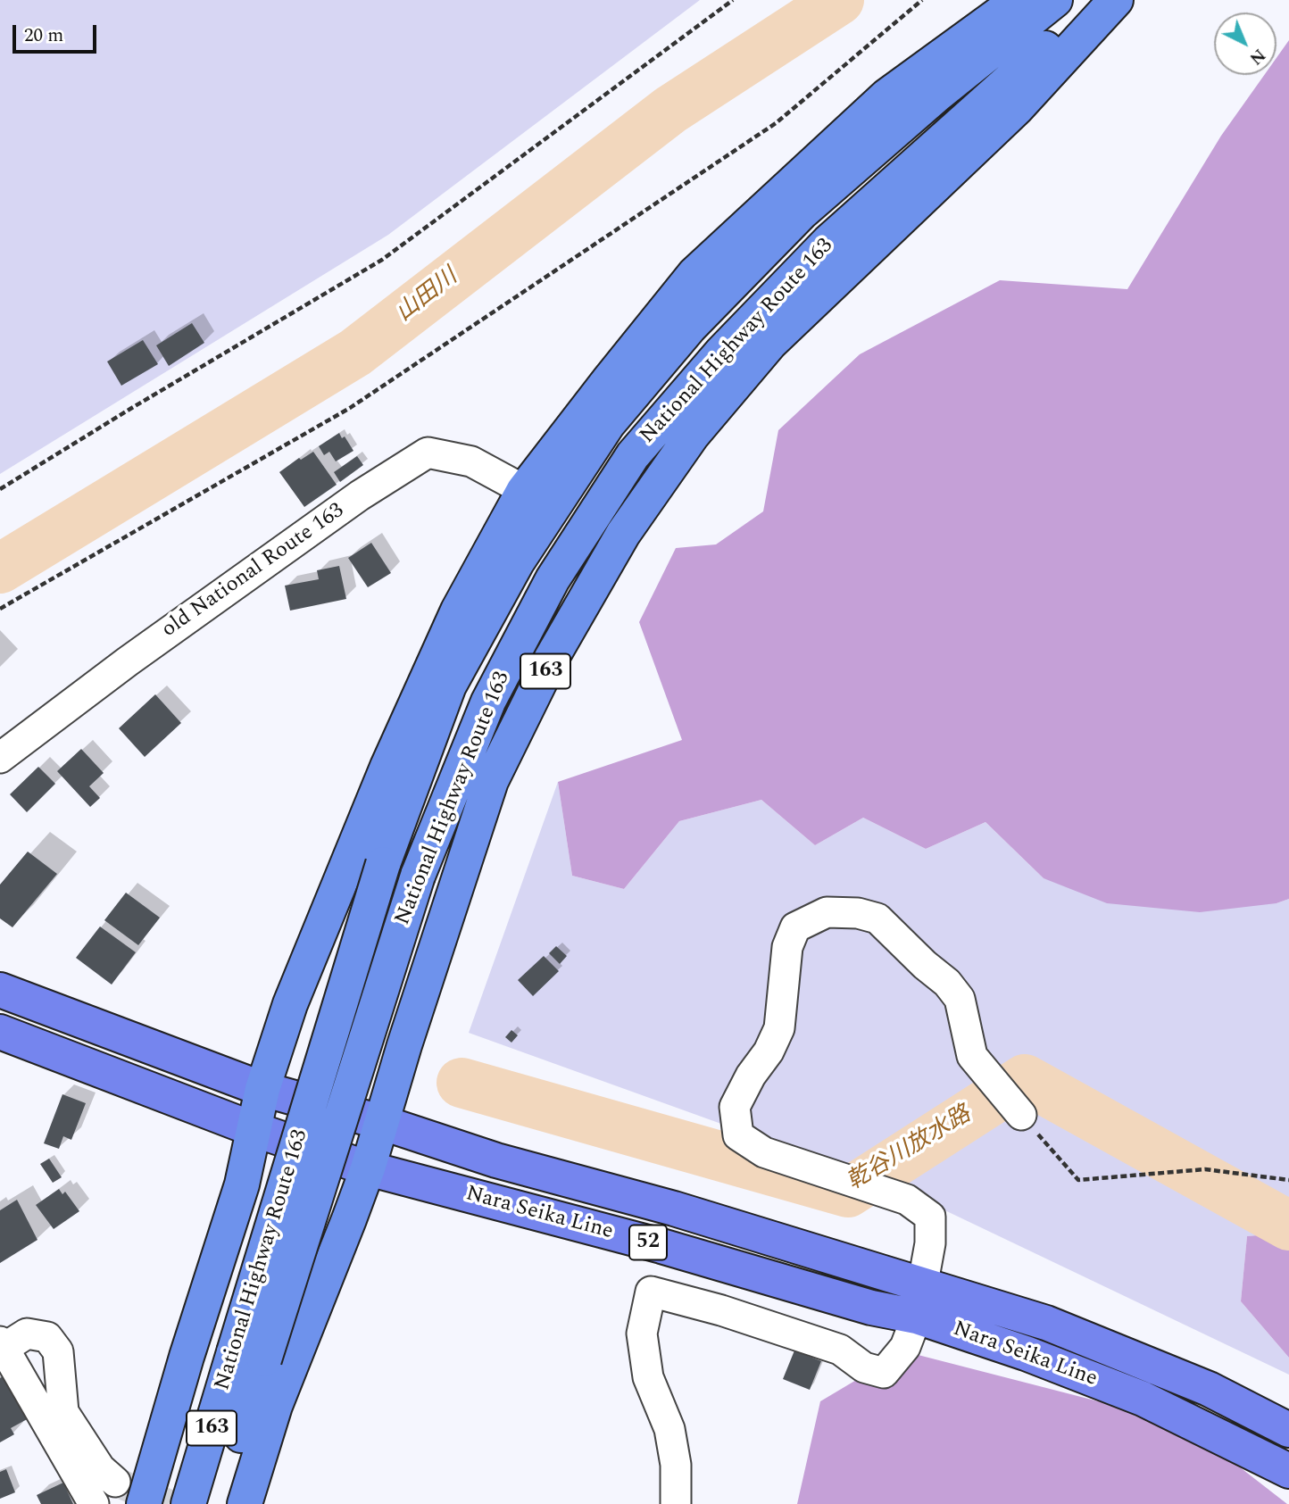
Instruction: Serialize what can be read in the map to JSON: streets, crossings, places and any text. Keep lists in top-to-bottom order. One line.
{"streets":{"highway":["National Highway Route 163","163"],"main road":["Nara Seika Line","52"],"street":["old National Route 163"]},"crossings":[["163","Nara Seika Line"]],"water":["山田川","乾谷川放水路"],"scale_bar":"20 m","north":"bottom right"}
